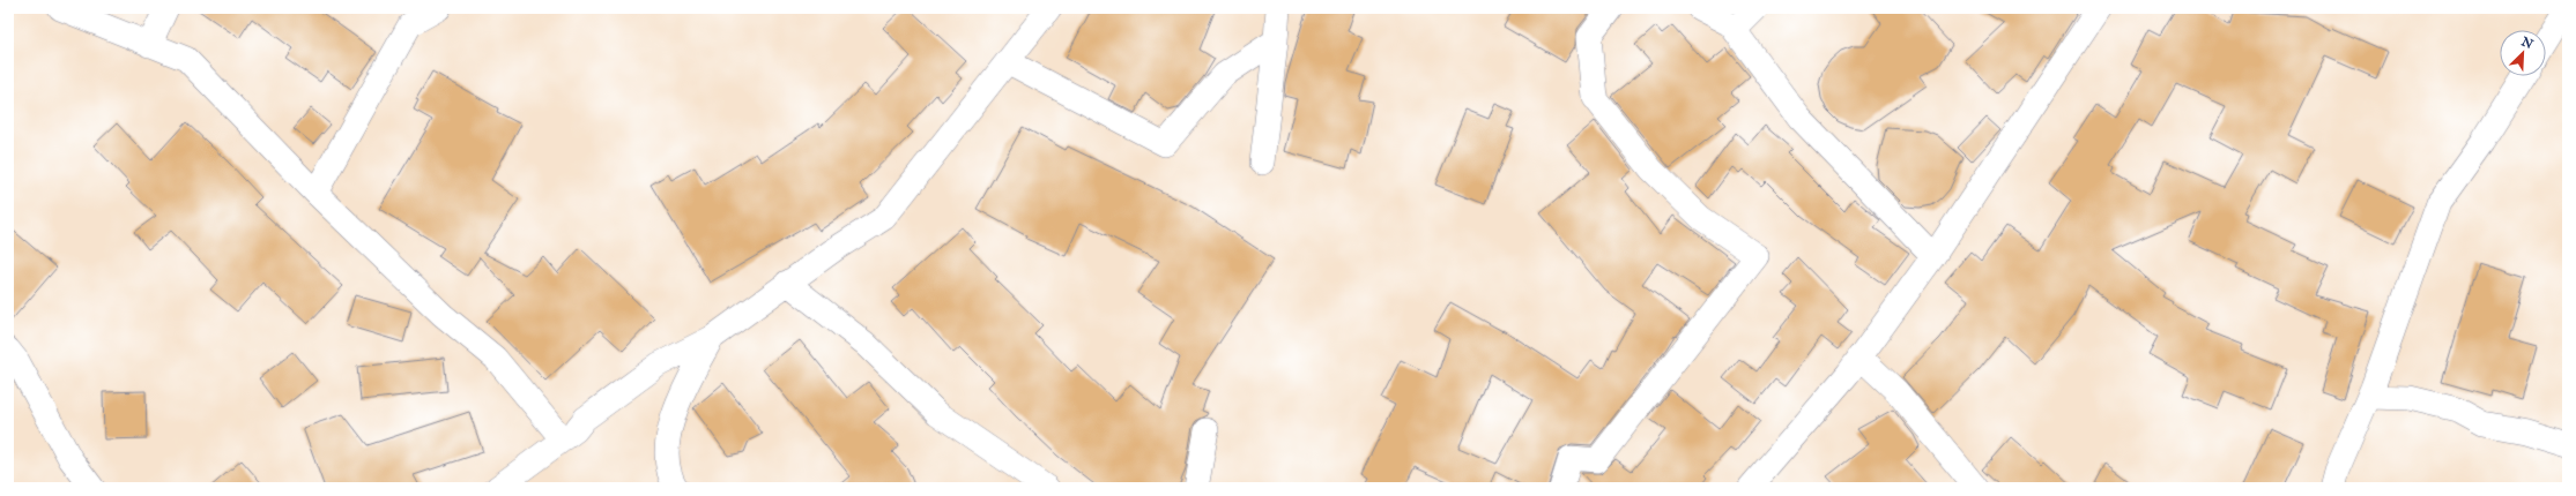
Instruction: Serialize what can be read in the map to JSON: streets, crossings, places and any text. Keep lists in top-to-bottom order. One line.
{"north":"top right"}
